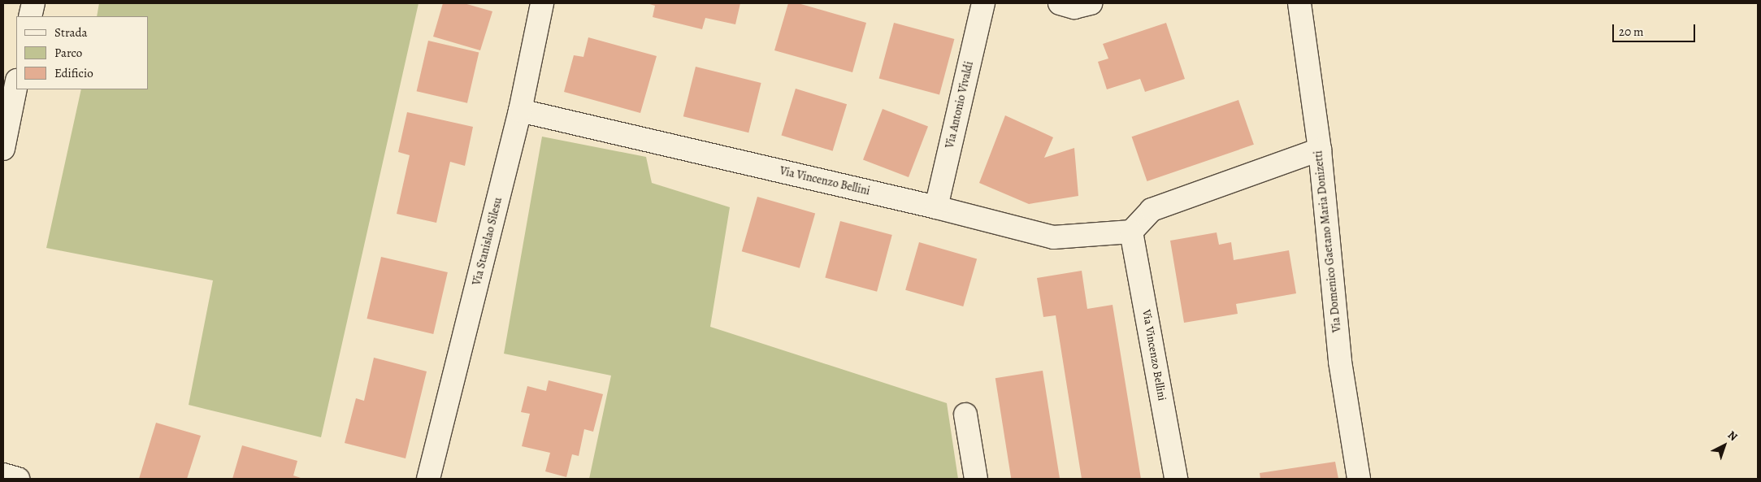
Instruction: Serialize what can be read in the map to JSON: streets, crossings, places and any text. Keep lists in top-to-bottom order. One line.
{"streets":{"street":["Via Antonio Vivaldi","Via Vincenzo Bellini","Via Stanislao Silesu","Via Domenico Gaetano Maria Donizetti"]},"crossings":[["Via Antonio Vivaldi","Via Vincenzo Bellini"],["Via Vincenzo Bellini","Via Stanislao Silesu"]],"legend":["Strada","Parco","Edificio"],"scale_bar":"20 m","north":"top right"}
